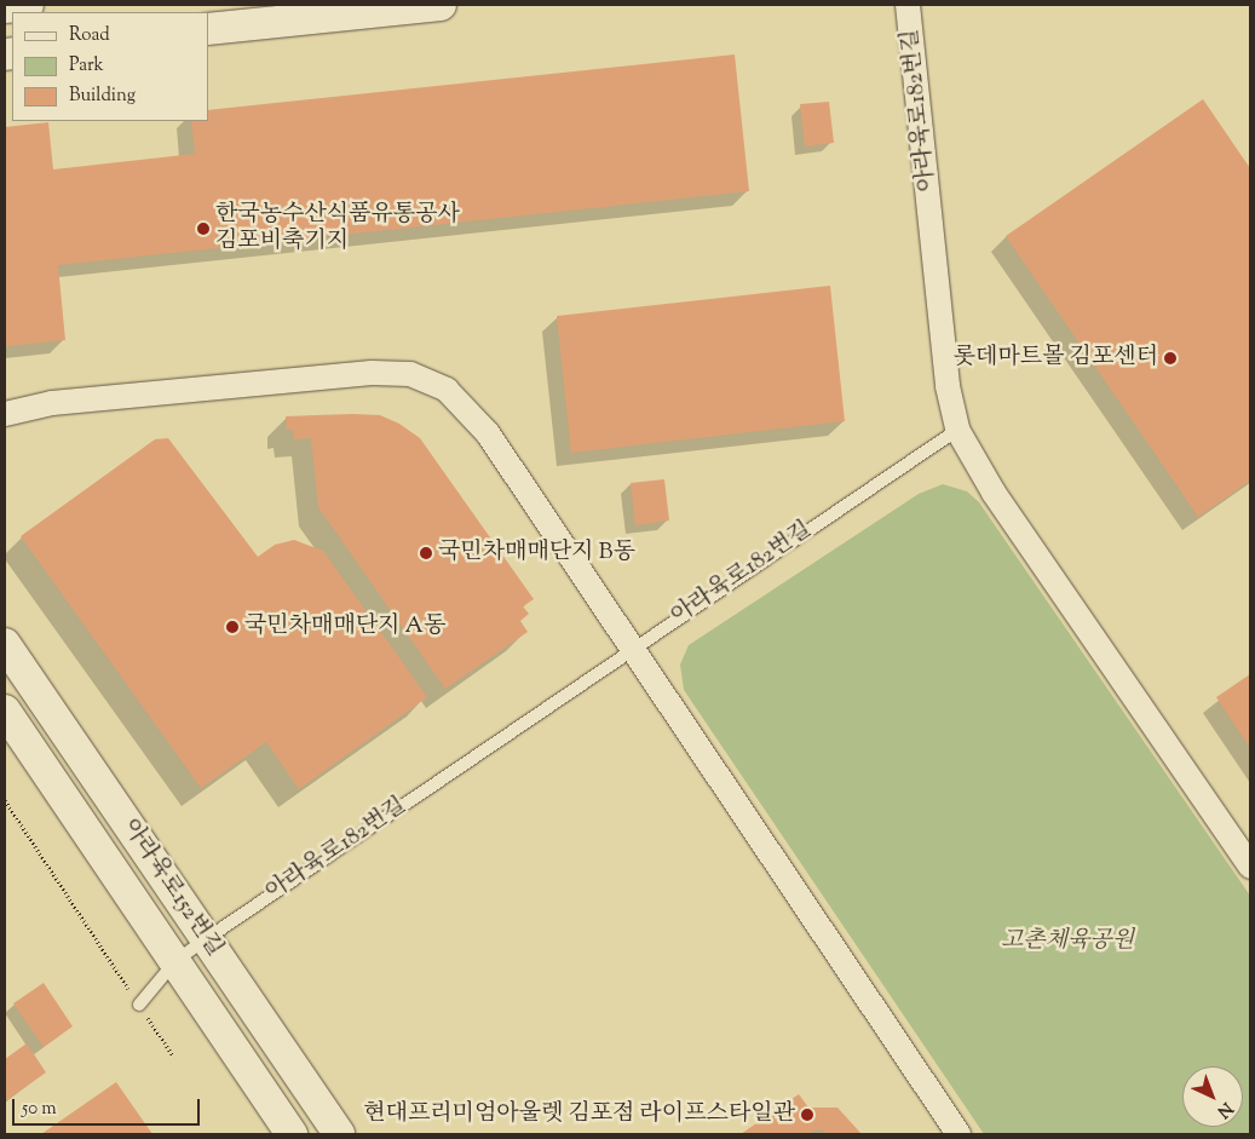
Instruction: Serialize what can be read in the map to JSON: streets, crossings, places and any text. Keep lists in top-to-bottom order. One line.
{"streets":{"street":["아라육로182번길","아라육로152번길"]},"crossings":[["아라육로182번길","아라육로152번길"]],"parks":["고촌체육공원"],"places":["한국농수산식품유통공사 김포비축기지","롯데마트몰 김포센터","국민차매매단지 B동","국민차매매단지 A동","현대프리미엄아울렛 김포점 라이프스타일관"],"legend":["Road","Park","Building"],"scale_bar":"50 m","north":"bottom right"}
